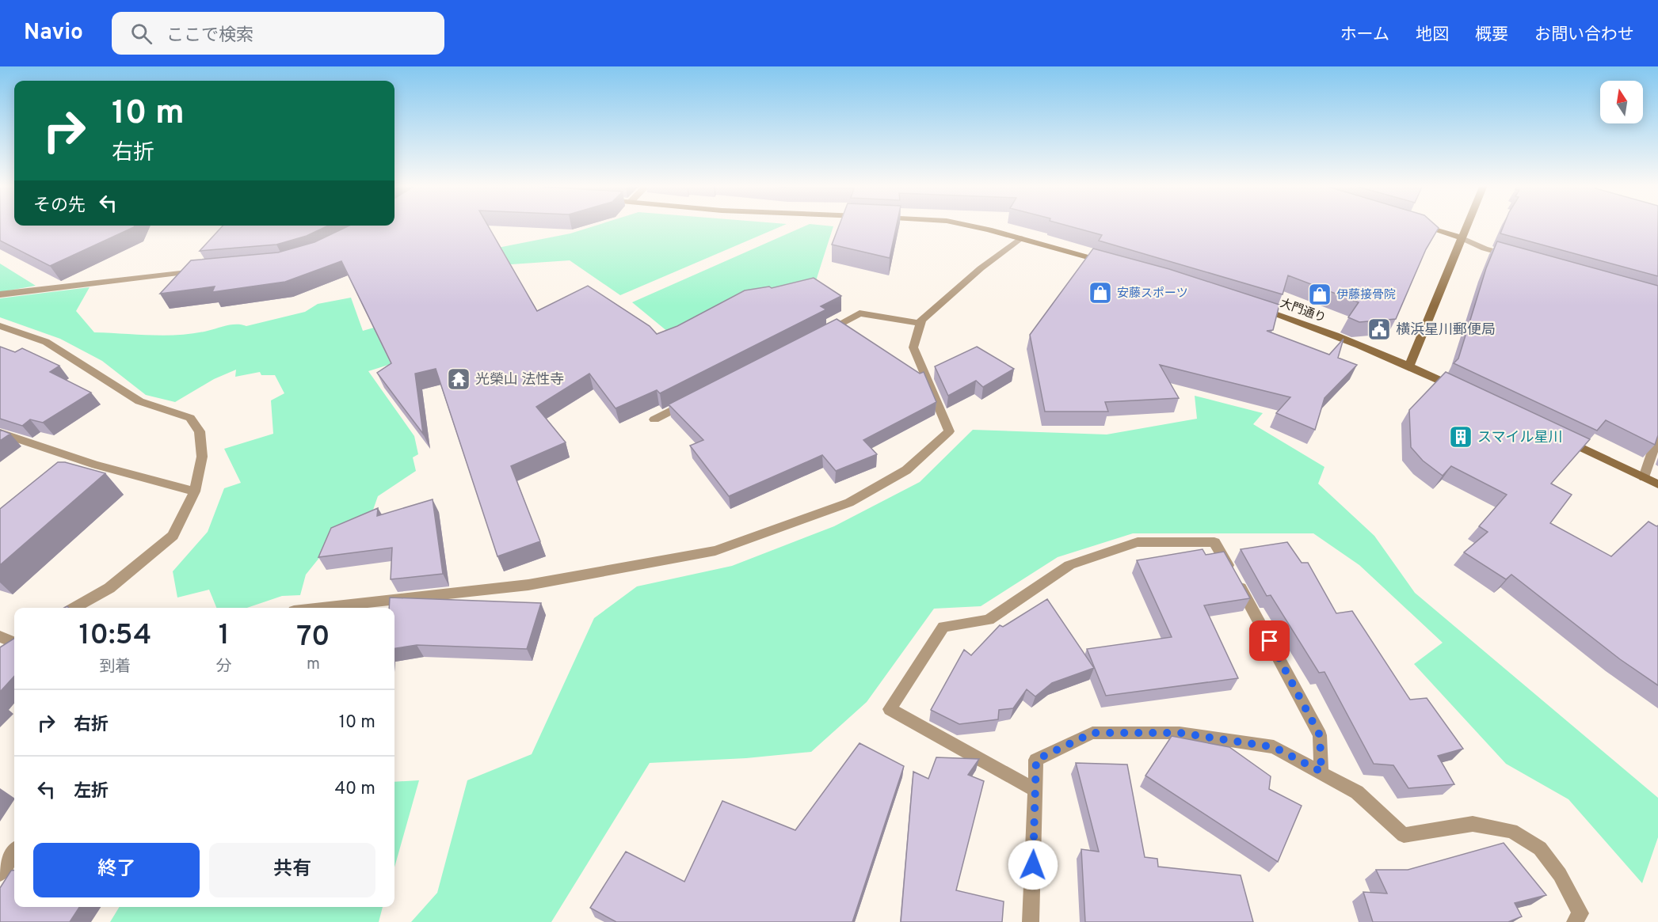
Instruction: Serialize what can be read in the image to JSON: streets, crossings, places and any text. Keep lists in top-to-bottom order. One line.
{"streets":{"street":["大門通り"]},"places":{"shop":["安藤スポーツ","伊藤接骨院"],"public building":["横浜星川郵便局"],"temple":["光榮山 法性寺"],"building":["スマイル星川"]},"north":"top","page":{"header":"Navio","search":"ここで検索","nav":["ホーム","地図","概要","お問い合わせ"],"turn":["10 m","右折"],"then":"その先","eta":["10:54","到着","1","分","70","m"],"list":[{"name":"右折","value":"10 m"},{"name":"左折","value":"40 m"}],"buttons":["終了","共有"]}}
